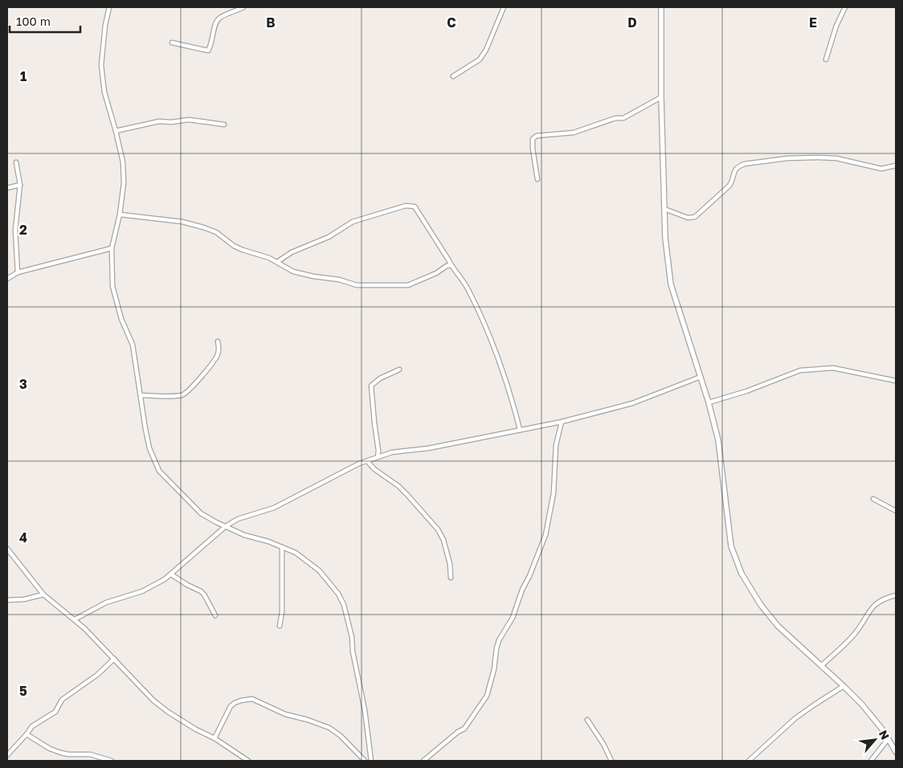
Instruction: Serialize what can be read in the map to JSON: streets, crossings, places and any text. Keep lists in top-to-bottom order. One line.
{"scale_bar":"100 m","north":"top right","grid":{"columns":["B","C","D","E"],"rows":["1","2","3","4","5"]}}
